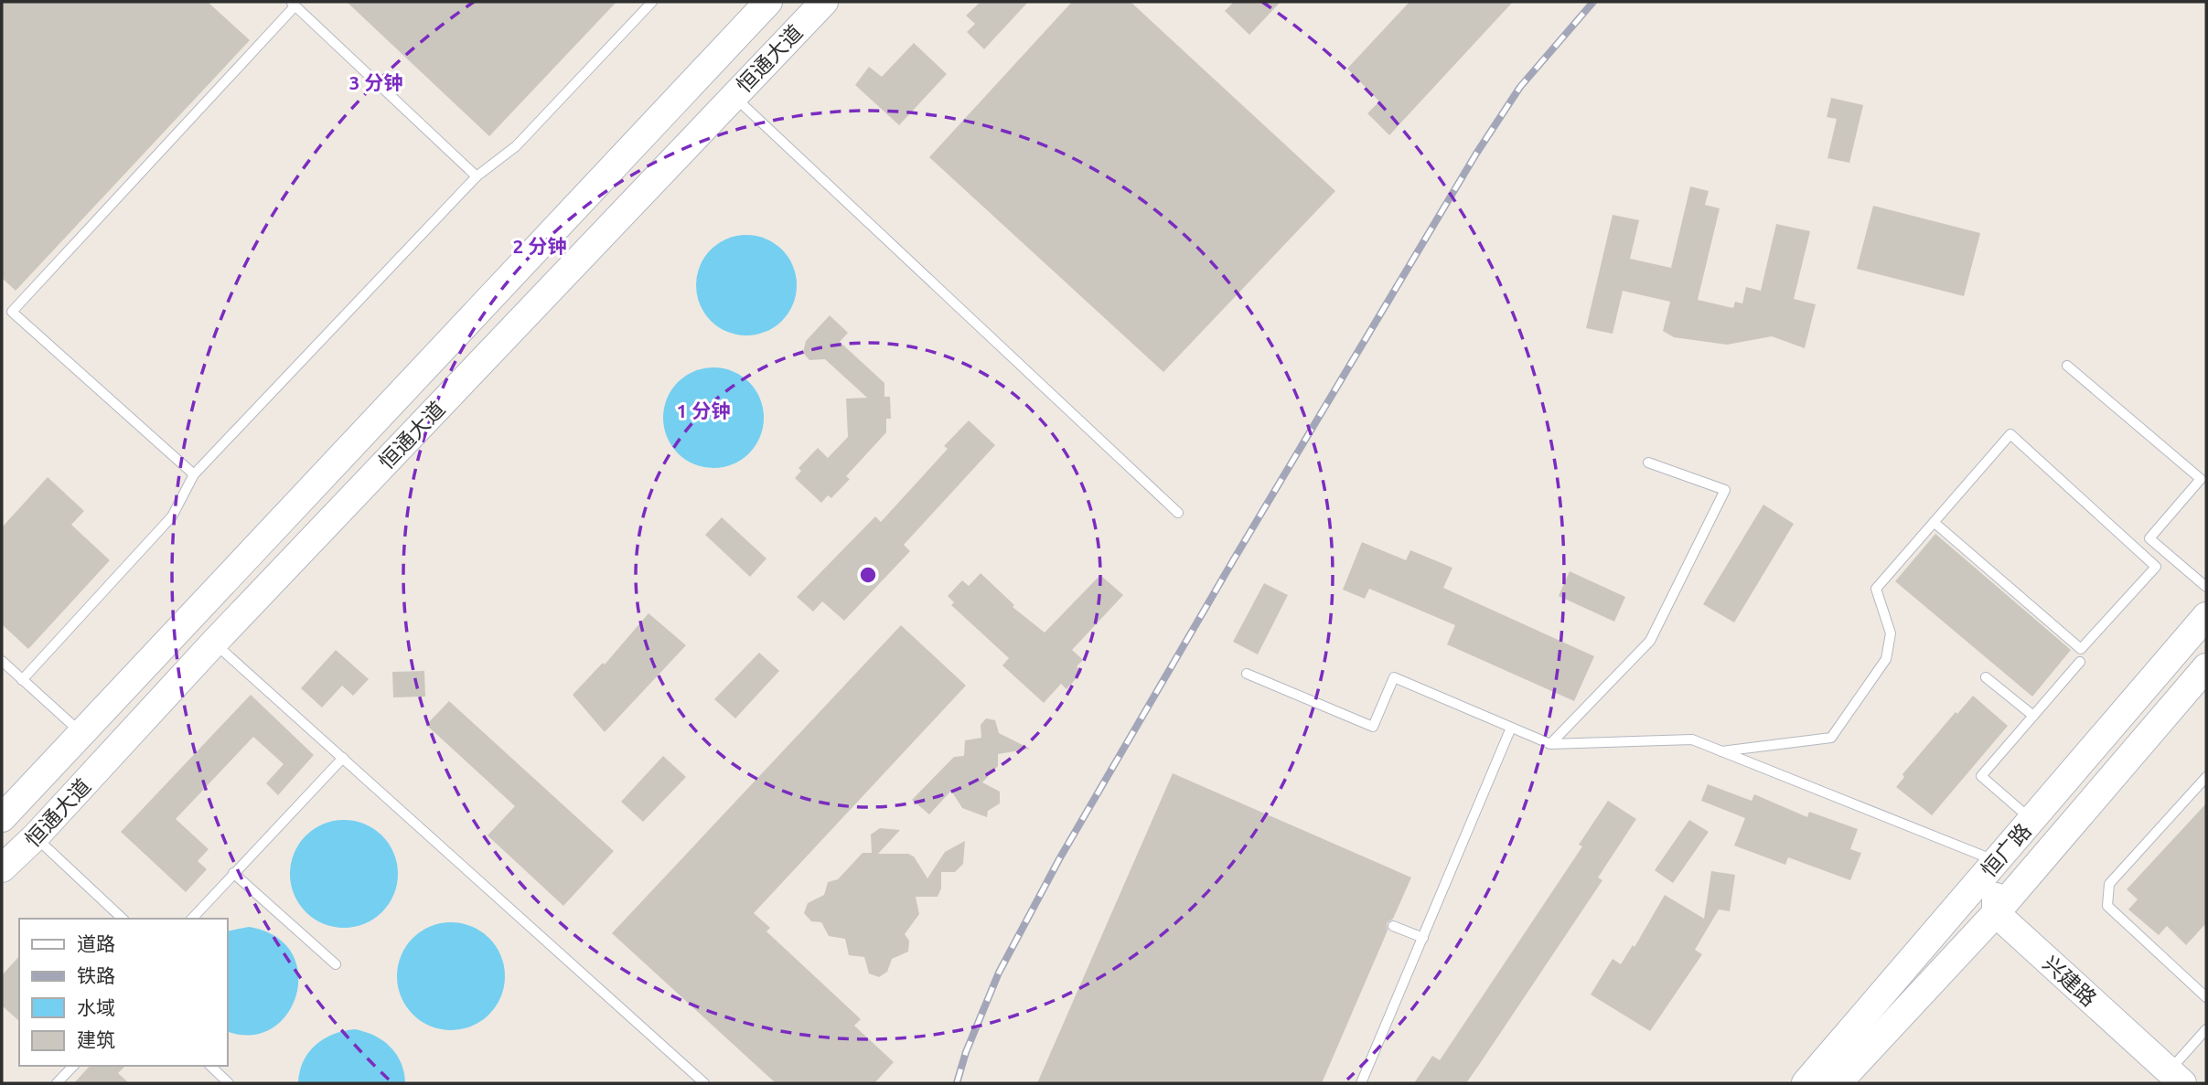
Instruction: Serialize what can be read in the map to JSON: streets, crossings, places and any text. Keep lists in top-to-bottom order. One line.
{"streets":{"main road":["恒通大道","恒广路","兴建路"]},"crossings":[["恒广路","兴建路"]],"legend":["道路","铁路","水域","建筑"],"rings":["3 分钟","2 分钟","1 分钟"]}
